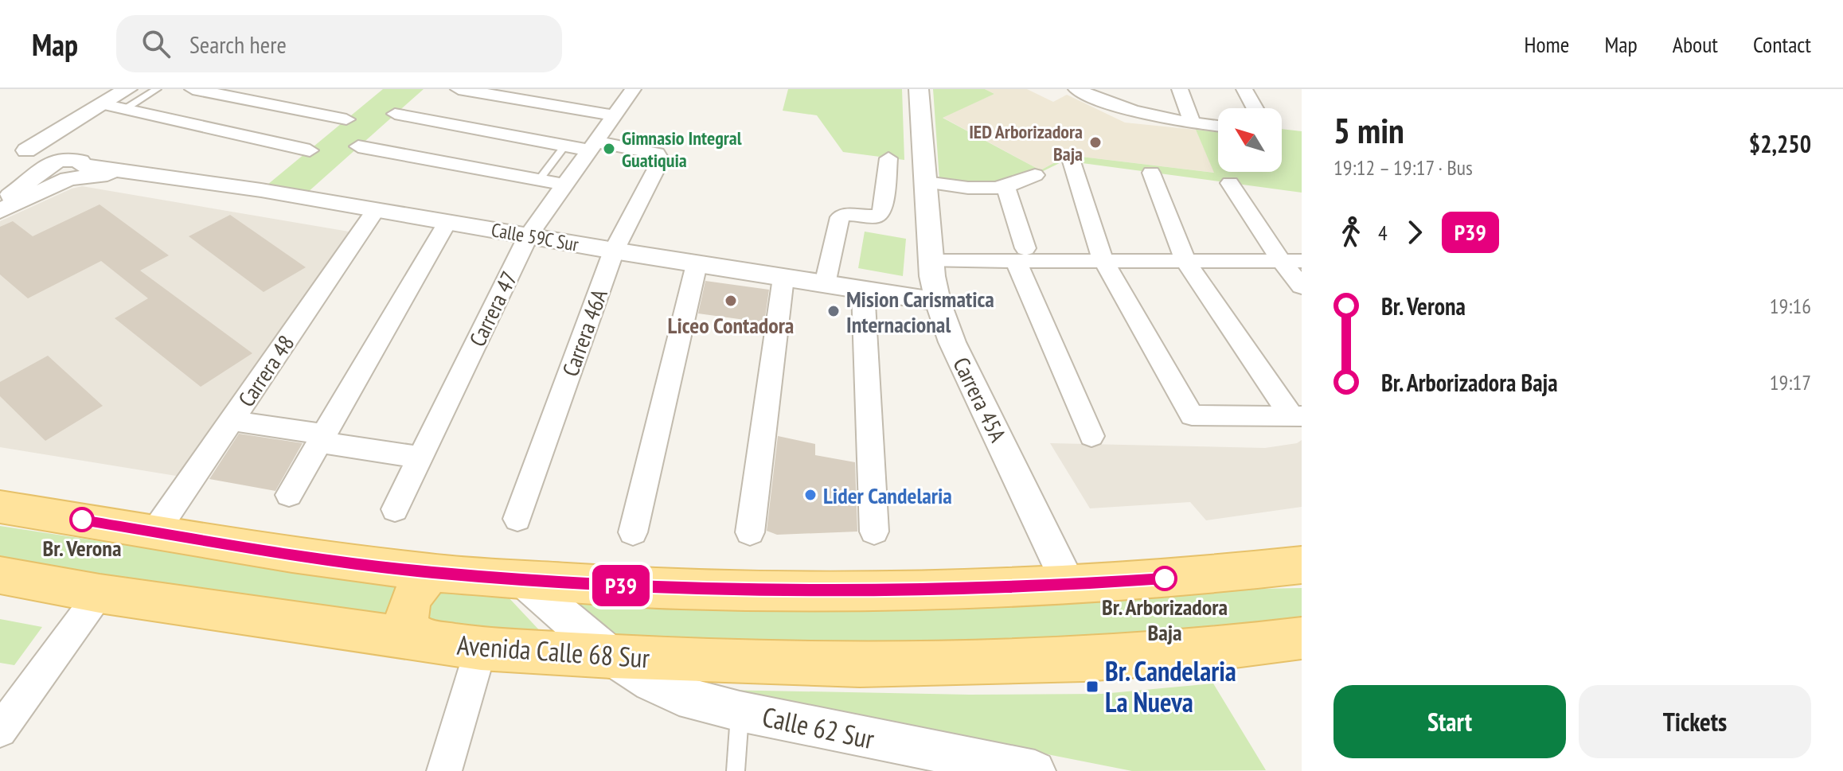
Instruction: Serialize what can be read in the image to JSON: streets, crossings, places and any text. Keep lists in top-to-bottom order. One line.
{"streets":{"main road":["Avenida Calle 68 Sur"],"street":["Calle 59C Sur","Carrera 47","Carrera 46A","Carrera 48","Carrera 45A","Calle 62 Sur"]},"crossings":[["Calle 59C Sur","Carrera 47"],["Calle 59C Sur","Carrera 46A"],["Calle 59C Sur","Carrera 48"],["Calle 59C Sur","Carrera 45A"],["Carrera 47","Carrera 46A"],["Avenida Calle 68 Sur","Calle 62 Sur"]],"places":{"other":["IED Arborizadora Baja","Gimnasio Integral Guatiquia","Liceo Contadora","Mision Carismatica Internacional","Lider Candelaria","Br. Verona","Br. Arborizadora Baja"],"transit":["Br. Candelaria La Nueva"]},"lines":["bus line P39"],"north":"top left","page":{"header":"Map","search":"Search here","nav":["Home","Map","About","Contact"],"on_map":"P39","heading":["5 min","19:12 – 19:17 · Bus","$2,250"],"legs":["4","P39"],"list":[{"name":"Br. Verona","value":"19:16"},{"name":"Br. Arborizadora Baja","value":"19:17"}],"buttons":["Start","Tickets"]}}
